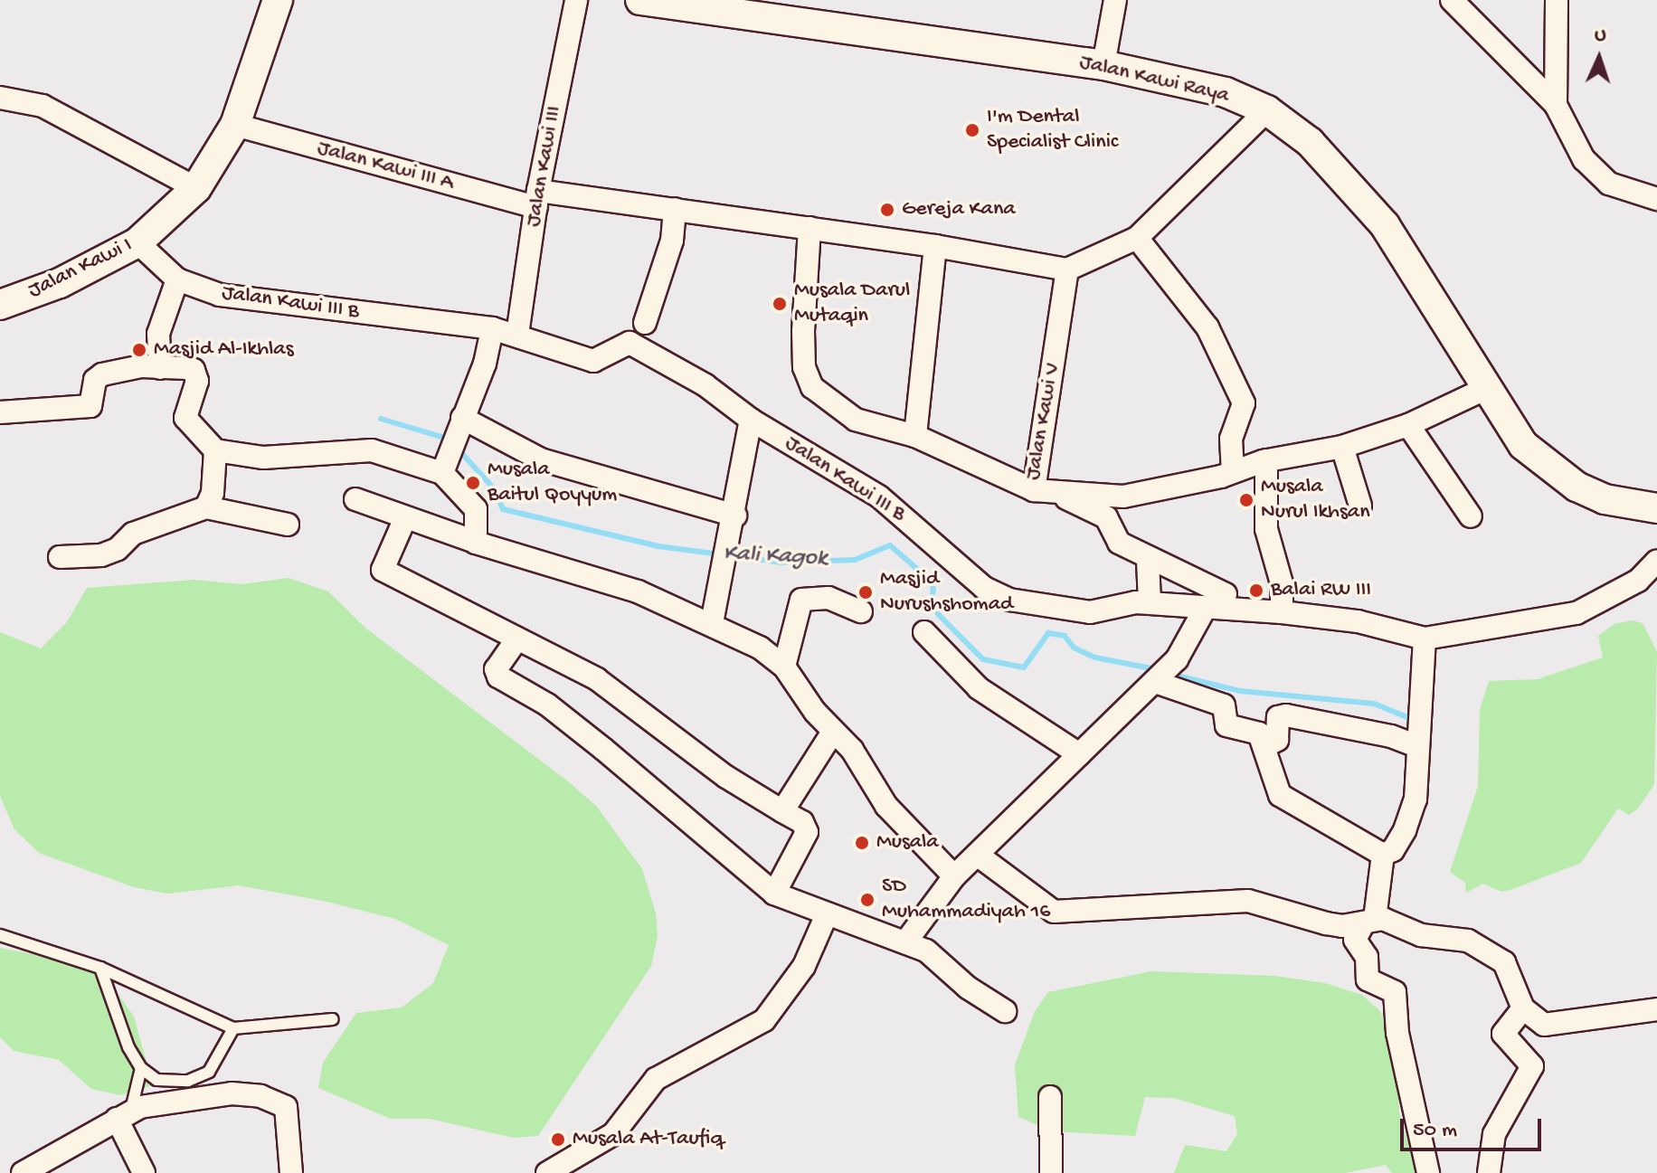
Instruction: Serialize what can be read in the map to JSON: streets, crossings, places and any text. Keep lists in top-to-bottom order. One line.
{"streets":{"main road":["Jalan Kawi Raya","Jalan Kawi I"],"street":["Jalan Kawi III A","Jalan Kawi III","Jalan Kawi III B","Jalan Kawi V"]},"crossings":[["Jalan Kawi III A","Jalan Kawi III"],["Jalan Kawi III A","Jalan Kawi I"],["Jalan Kawi III","Jalan Kawi III B"],["Jalan Kawi I","Jalan Kawi III B"]],"water":["Kali Kagok"],"places":["I'm Dental Specialist Clinic","Gereja Kana","Musala Darul Mutaqin","Masjid Al-Ikhlas","Musala Baitul Qoyyum","Musala Nurul Ikhsan","Balai RW III","Masjid Nurushshomad","Musala","SD Muhammadiyah 16","Musala At-Taufiq"],"scale_bar":"50 m","north":"top"}
